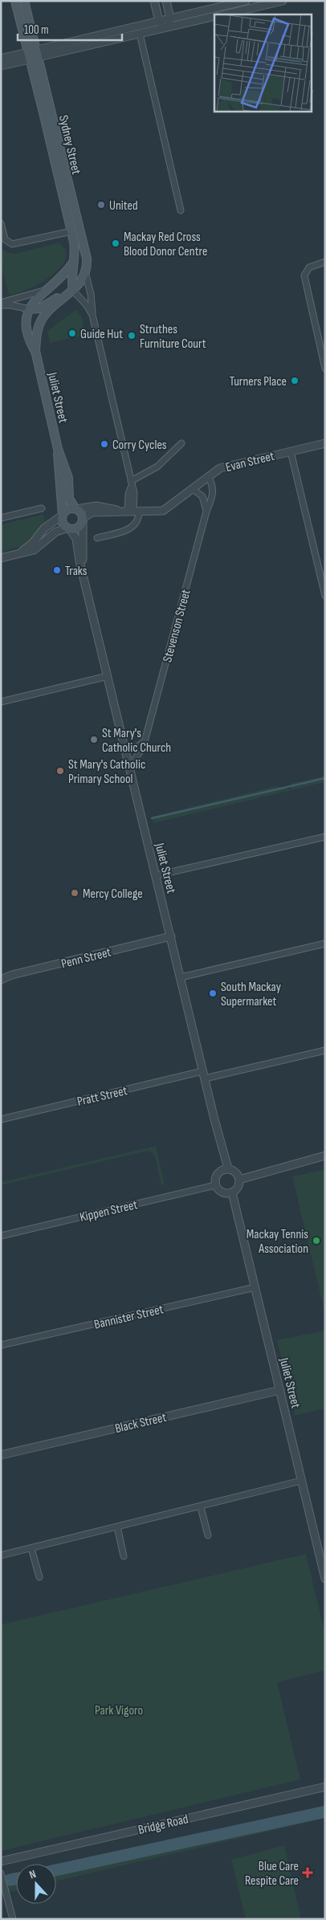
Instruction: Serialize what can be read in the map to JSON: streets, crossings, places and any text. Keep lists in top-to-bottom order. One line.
{"streets":{"main road":["Sydney Street","Juliet Street"],"street":["Evan Street","Stevenson Street","Penn Street","Pratt Street","Kippen Street","Bannister Street","Black Street","Bridge Road"]},"crossings":[["Sydney Street","Juliet Street"],["Juliet Street","Evan Street"],["Juliet Street","Stevenson Street"],["Juliet Street","Penn Street"],["Juliet Street","Pratt Street"],["Juliet Street","Kippen Street"],["Juliet Street","Bannister Street"],["Juliet Street","Black Street"],["Evan Street","Stevenson Street"]],"parks":["Park Vigoro"],"places":{"other":["United","Mackay Red Cross Blood Donor Centre","Guide Hut","Struthes Furniture Court","Turners Place","Corry Cycles","Traks","St Mary's Catholic Church","St Mary's Catholic Primary School","Mercy College","South Mackay Supermarket","Mackay Tennis Association"],"health":["Blue Care Respite Care"]},"scale_bar":"100 m","north":"top"}
